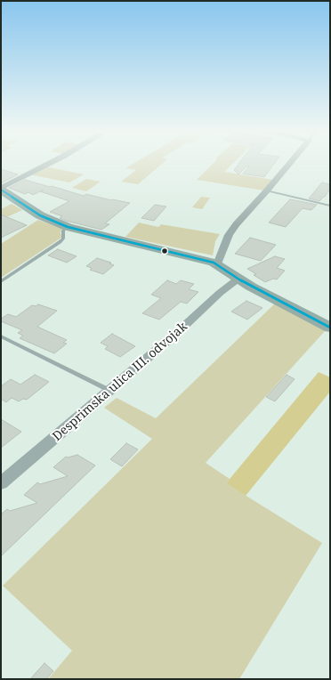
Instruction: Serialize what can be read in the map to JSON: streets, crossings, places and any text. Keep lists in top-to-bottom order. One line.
{"streets":{"street":["Desprimska ulica III. odvojak"]}}
